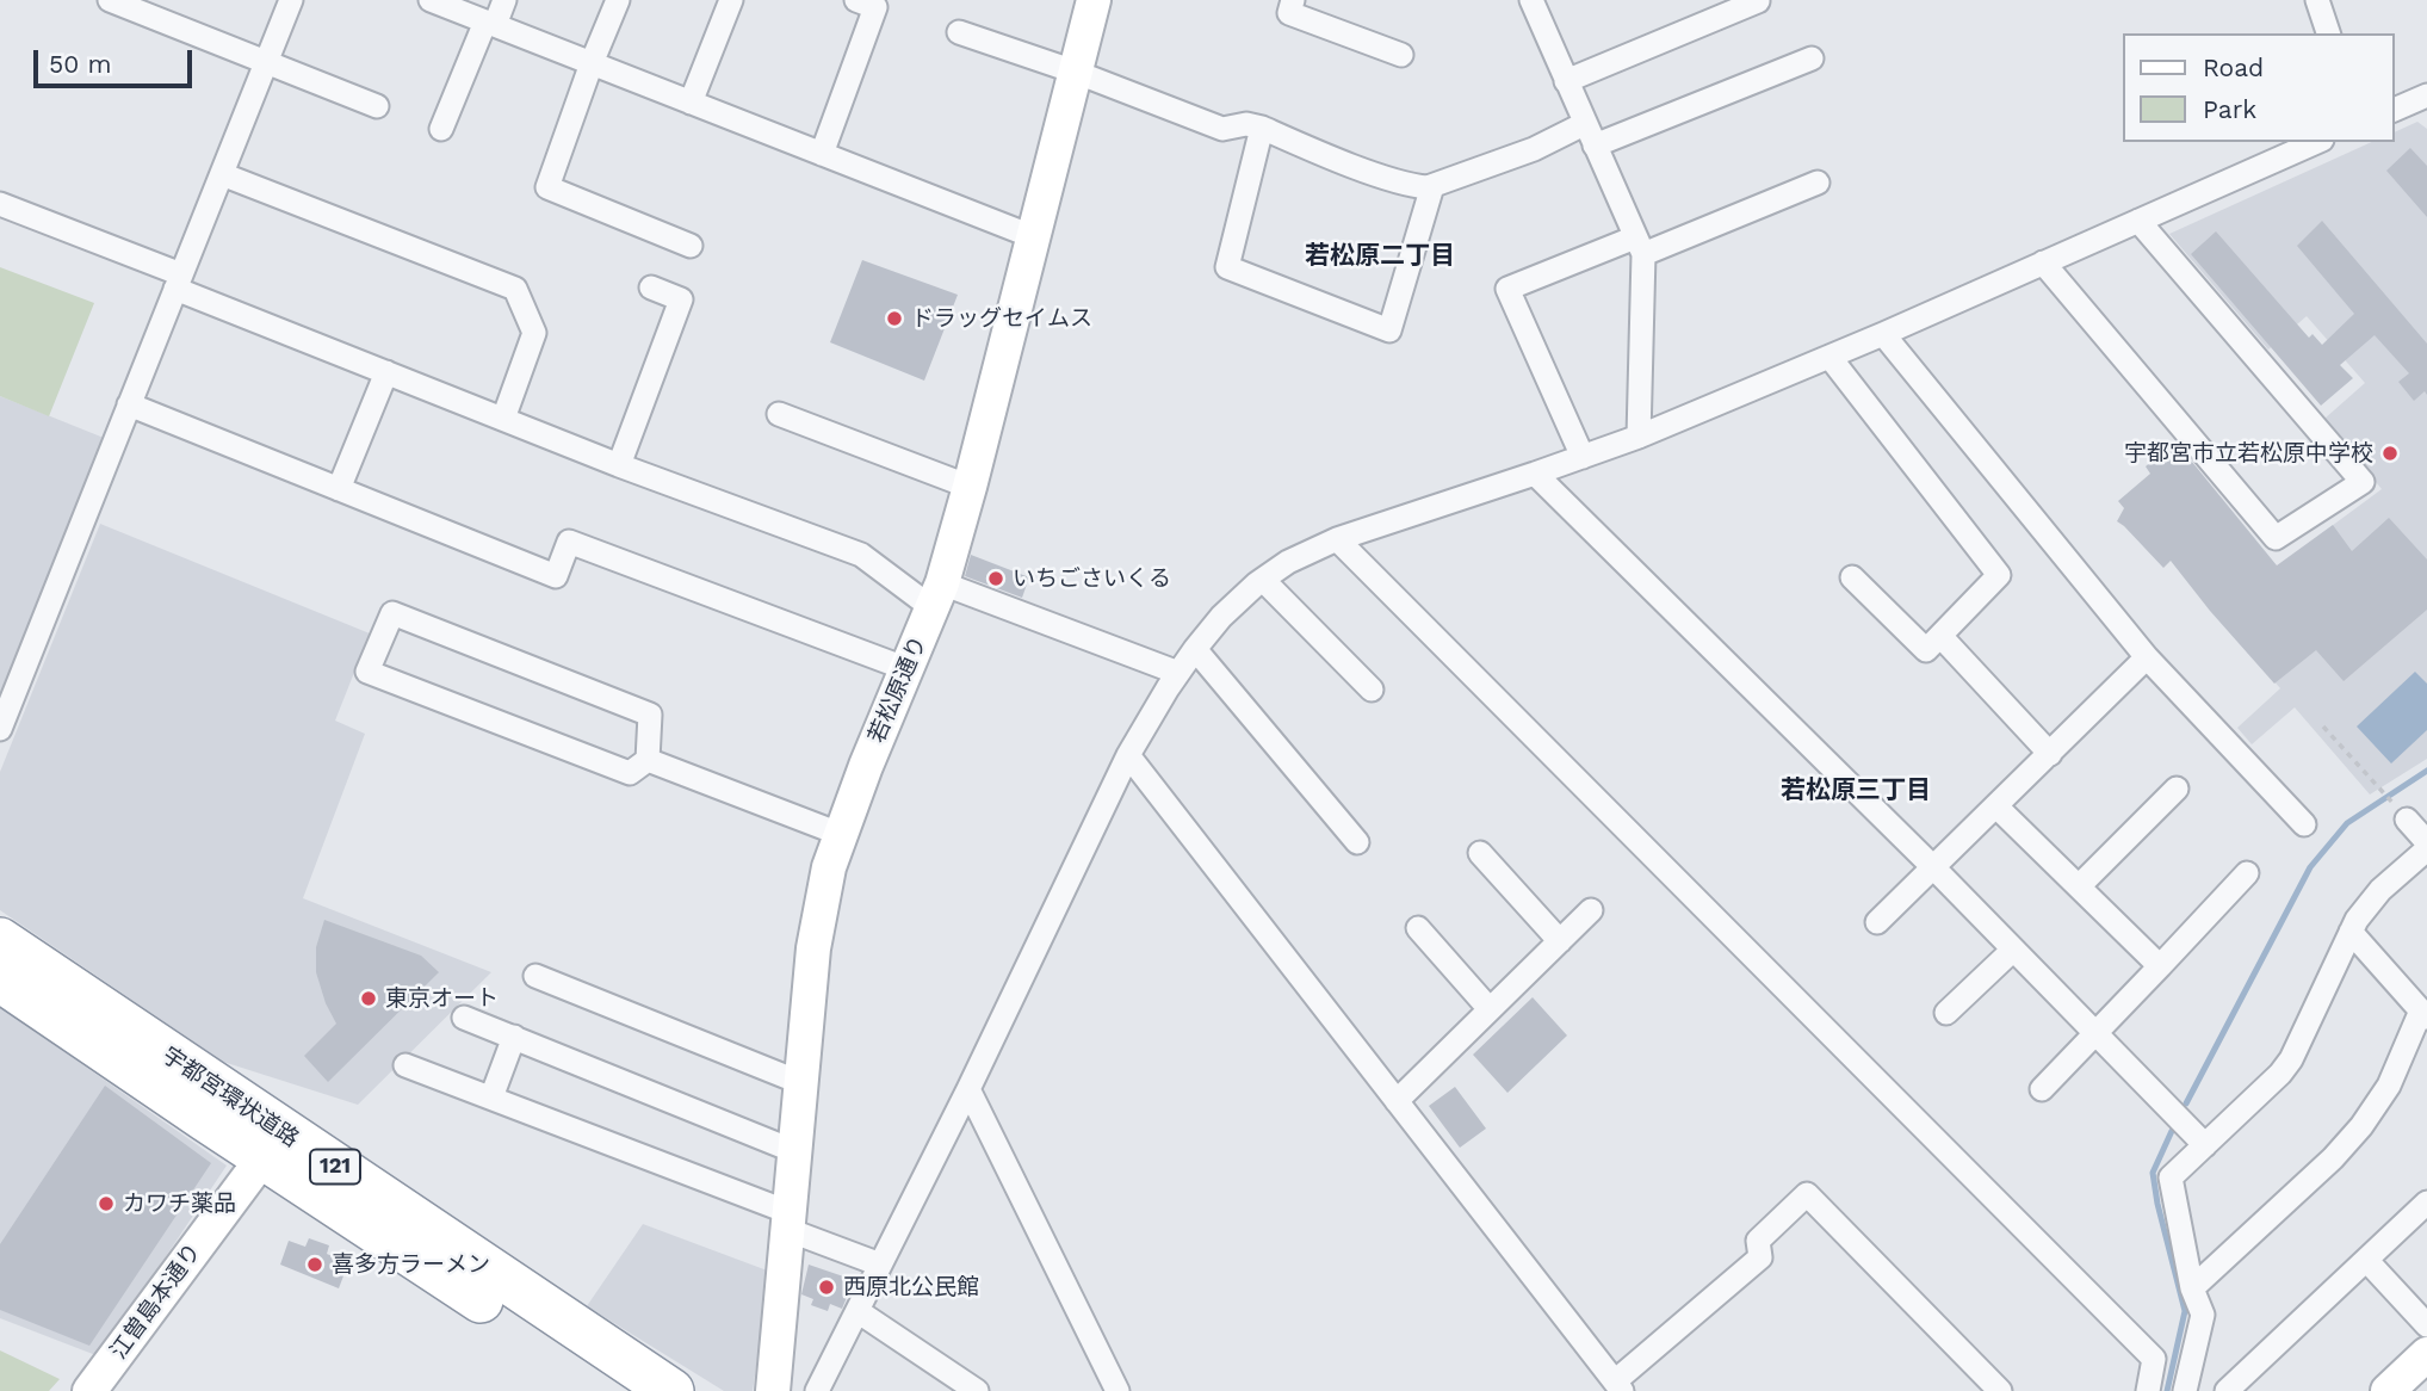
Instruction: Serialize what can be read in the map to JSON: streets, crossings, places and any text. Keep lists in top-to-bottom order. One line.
{"streets":{"highway":["宇都宮環状道路","121"],"street":["若松原通り","江曽島本通り"]},"crossings":[["宇都宮環状道路","江曽島本通り"]],"districts":["若松原二丁目","若松原三丁目"],"places":["ドラッグセイムス","宇都宮市立若松原中学校","いちごさいくる","東京オート","カワチ薬品","喜多方ラーメン","西原北公民館"],"legend":["Road","Park"],"scale_bar":"50 m"}
